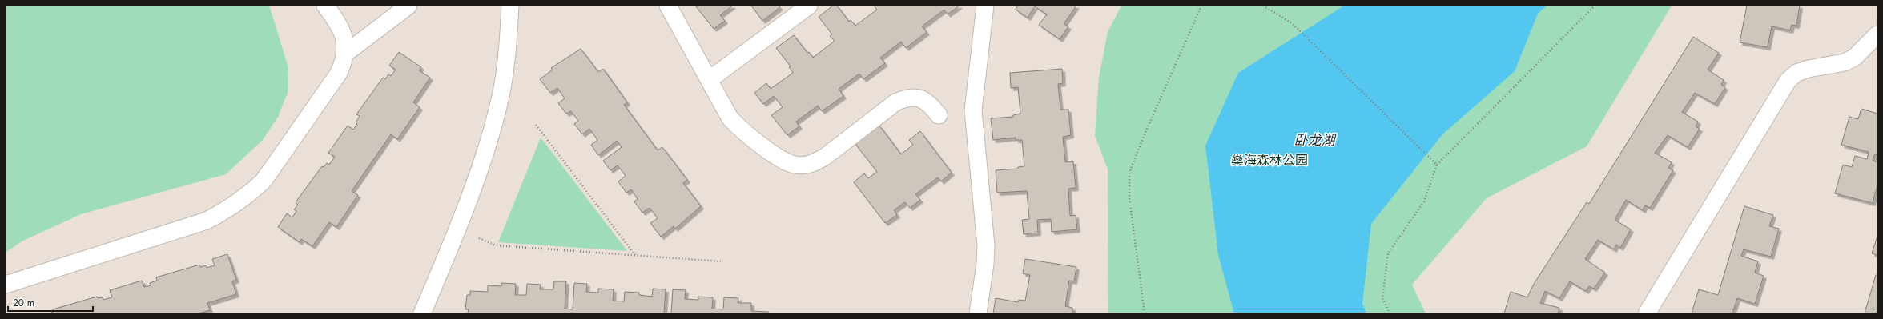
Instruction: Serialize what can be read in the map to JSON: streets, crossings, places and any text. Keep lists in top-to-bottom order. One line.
{"water":["卧龙湖"],"parks":["燊海森林公园"],"scale_bar":"20 m"}
